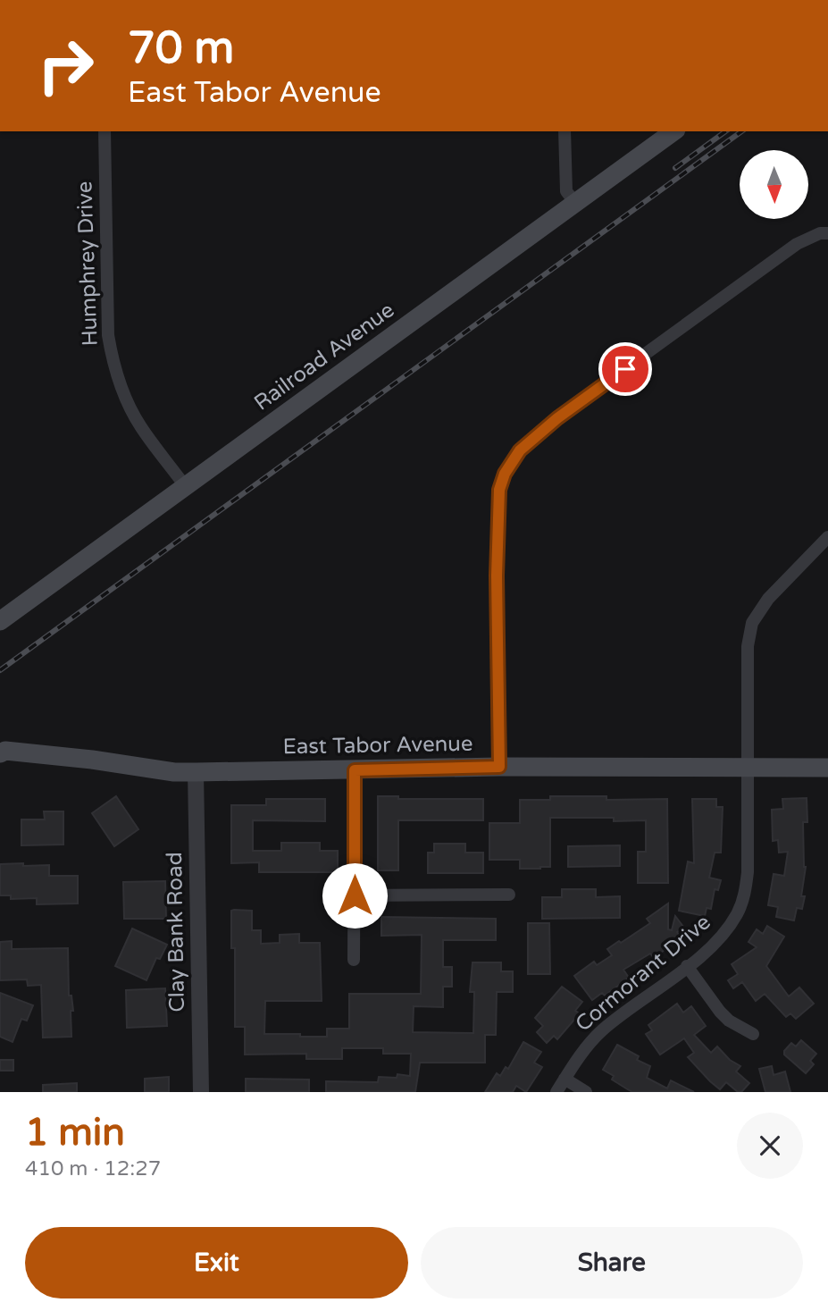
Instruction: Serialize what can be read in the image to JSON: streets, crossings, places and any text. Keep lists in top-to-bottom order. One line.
{"streets":{"main road":["Railroad Avenue","East Tabor Avenue"],"street":["Humphrey Drive","Clay Bank Road","Cormorant Drive"]},"crossings":[["Humphrey Drive","Railroad Avenue"],["East Tabor Avenue","Clay Bank Road"],["East Tabor Avenue","Cormorant Drive"]],"north":"bottom","page":{"turn":["70 m","East Tabor Avenue"],"heading":["1 min","410 m · 12:27"],"buttons":["Exit","Share"]}}
